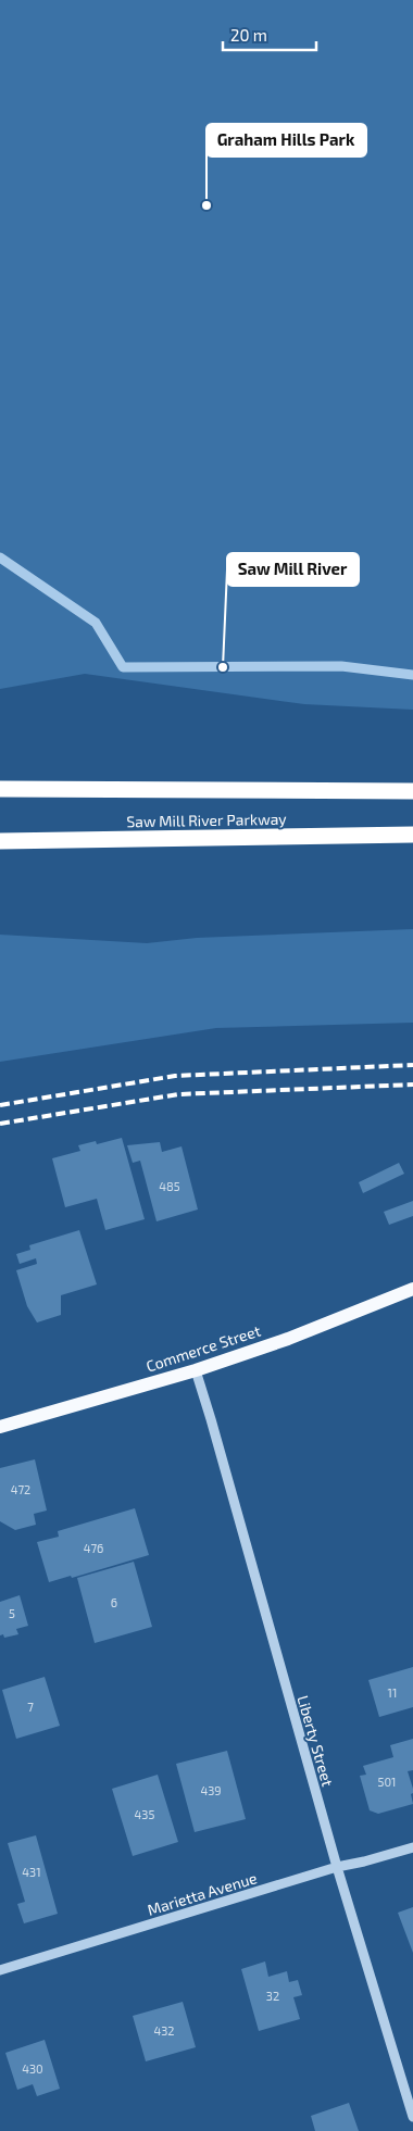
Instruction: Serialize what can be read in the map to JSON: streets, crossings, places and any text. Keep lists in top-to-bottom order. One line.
{"streets":{"highway":["Saw Mill River Parkway"],"main road":["Commerce Street"],"street":["Liberty Street","Marietta Avenue"]},"crossings":[["Commerce Street","Liberty Street"],["Liberty Street","Marietta Avenue"]],"places":["Graham Hills Park","Saw Mill River"],"house_numbers":["485","472","476","6","5","11","7","501","439","435","431","32","432","430"],"scale_bar":"20 m"}
